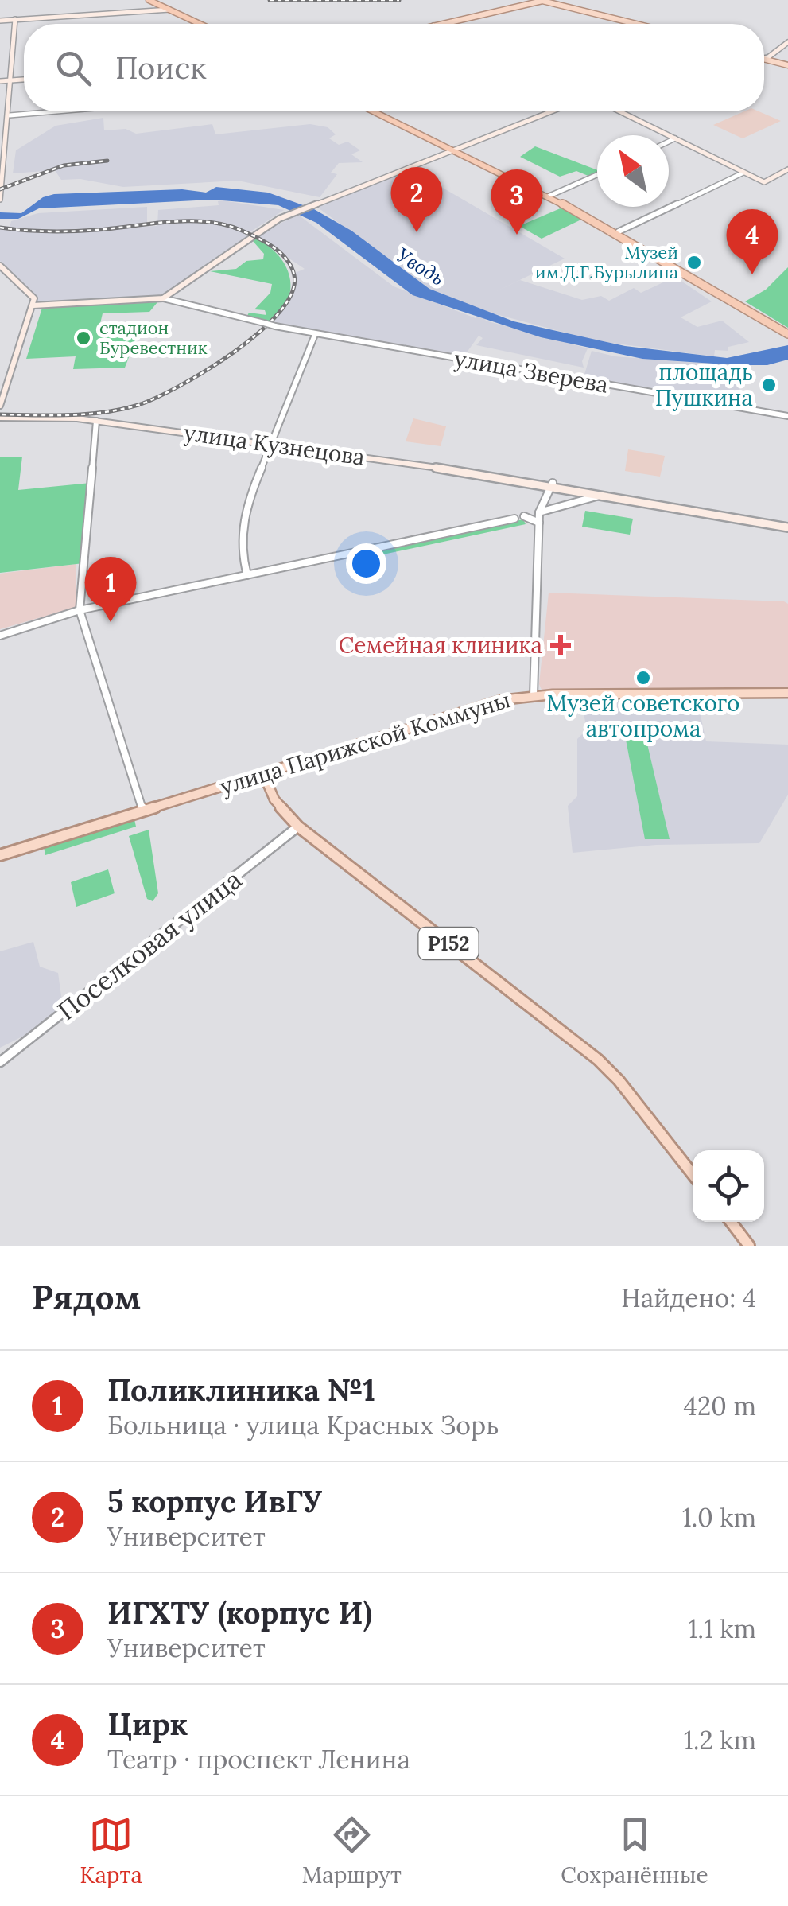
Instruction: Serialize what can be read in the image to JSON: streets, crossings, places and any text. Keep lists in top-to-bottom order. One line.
{"streets":{"main road":["улица Кузнецова","улица Парижской Коммуны","Р152"],"street":["улица Зверева","Поселковая улица"]},"crossings":[["улица Парижской Коммуны","Р152"],["Р152","Поселковая улица"]],"water":["Уводь"],"places":{"other":["Музей им.Д.Г.Бурылина","стадион Буревестник","площадь Пушкина","Музей советского автопрома"],"health":["Семейная клиника"]},"north":"top left","page":{"search":"Поиск","pins":["2","3","4","1"],"heading":["Рядом","Найдено: 4"],"list":[{"mark":"1","name":"Поликлиника №1","note":"Больница · улица Красных Зорь","value":"420 m"},{"mark":"2","name":"5 корпус ИвГУ","note":"Университет","value":"1.0 km"},{"mark":"3","name":"ИГХТУ (корпус И)","note":"Университет","value":"1.1 km"},{"mark":"4","name":"Цирк","note":"Театр · проспект Ленина","value":"1.2 km"}],"nav":["Карта","Маршрут","Сохранённые"]}}
